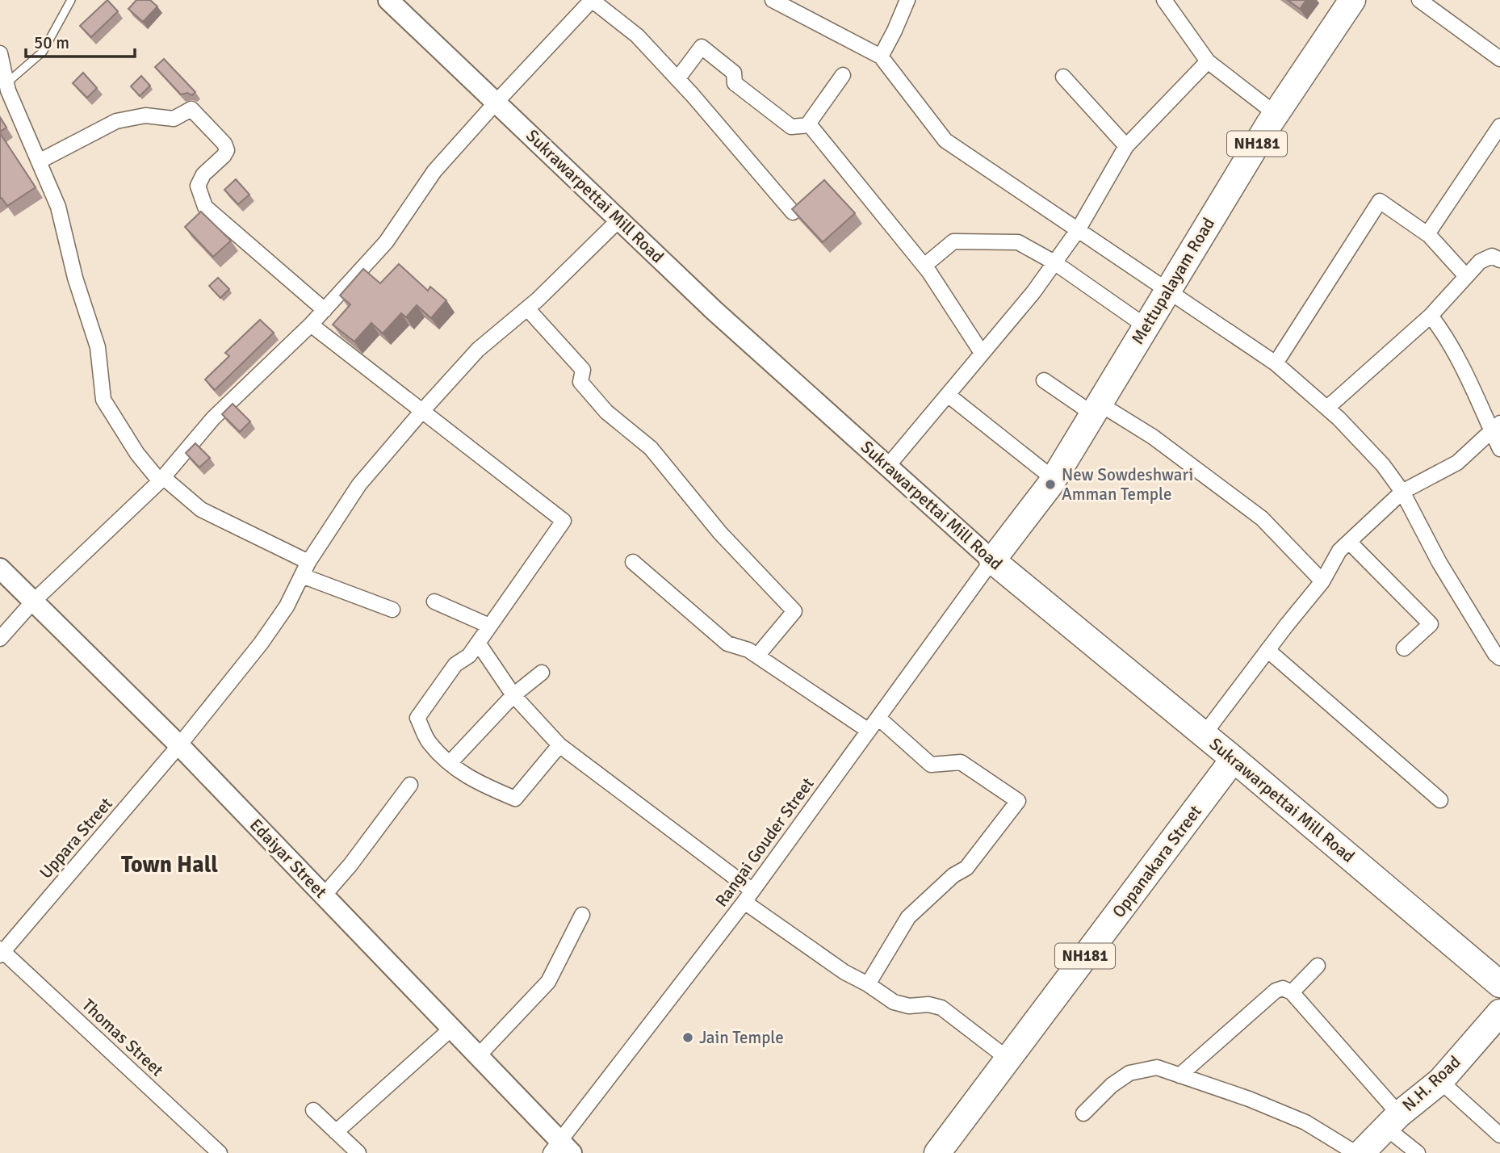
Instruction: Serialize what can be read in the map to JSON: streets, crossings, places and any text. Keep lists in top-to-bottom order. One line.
{"streets":{"highway":["NH181","Sukrawarpettai Mill Road","Mettupalayam Road","Oppanakara Street","N.H. Road"],"street":["Uppara Street","Rangai Gouder Street","Edaiyar Street","Thomas Street"]},"crossings":[["Sukrawarpettai Mill Road","Mettupalayam Road"],["Sukrawarpettai Mill Road","Uppara Street"],["Sukrawarpettai Mill Road","Rangai Gouder Street"],["Sukrawarpettai Mill Road","Oppanakara Street"],["Mettupalayam Road","Rangai Gouder Street"],["Uppara Street","Edaiyar Street"],["Uppara Street","Thomas Street"],["Rangai Gouder Street","Edaiyar Street"]],"districts":["Town Hall"],"places":["New Sowdeshwari Amman Temple","Jain Temple"],"scale_bar":"50 m"}
